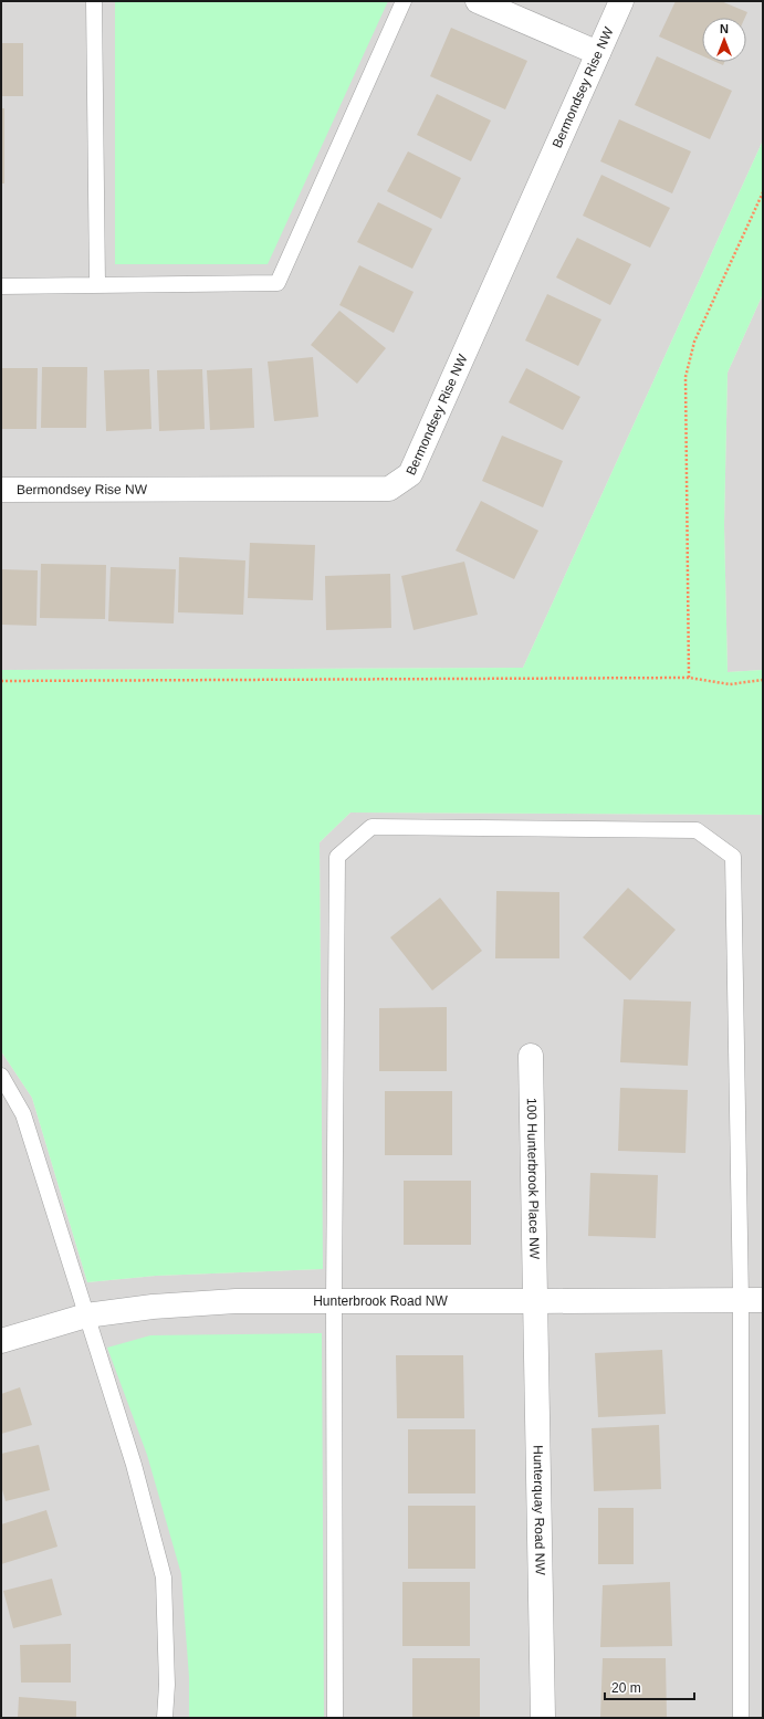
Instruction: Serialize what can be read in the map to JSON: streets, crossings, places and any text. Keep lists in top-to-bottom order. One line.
{"streets":{"street":["Bermondsey Rise NW","100 Hunterbrook Place NW","Hunterbrook Road NW","Hunterquay Road NW"]},"crossings":[["100 Hunterbrook Place NW","Hunterbrook Road NW"],["100 Hunterbrook Place NW","Hunterquay Road NW"],["Hunterbrook Road NW","Hunterquay Road NW"]],"scale_bar":"20 m","north":"top"}
